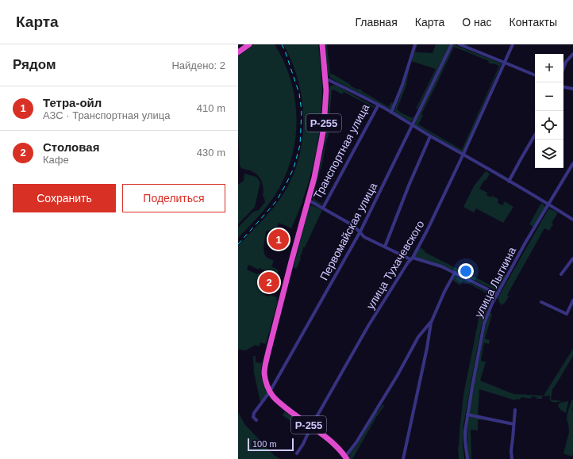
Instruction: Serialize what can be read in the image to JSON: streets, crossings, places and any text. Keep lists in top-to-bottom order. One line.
{"streets":{"highway":["Р-255","Транспортная улица"],"street":["Первомайская улица","улица Тухачевского","улица Лыткина"]},"crossings":[["Р-255","Транспортная улица"],["Р-255","Первомайская улица"],["Р-255","улица Тухачевского"],["Транспортная улица","Первомайская улица"]],"scale_bar":"100 m","page":{"header":"Карта","nav":["Главная","Карта","О нас","Контакты"],"heading":["Рядом","Найдено: 2"],"map_buttons":["+","−"],"list":[{"mark":"1","name":"Тетра-ойл","note":"АЗС · Транспортная улица","value":"410 m"},{"mark":"2","name":"Столовая","note":"Кафе","value":"430 m"}],"buttons":["Сохранить","Поделиться"],"pins":["1","2"],"scale":"100 m"}}
